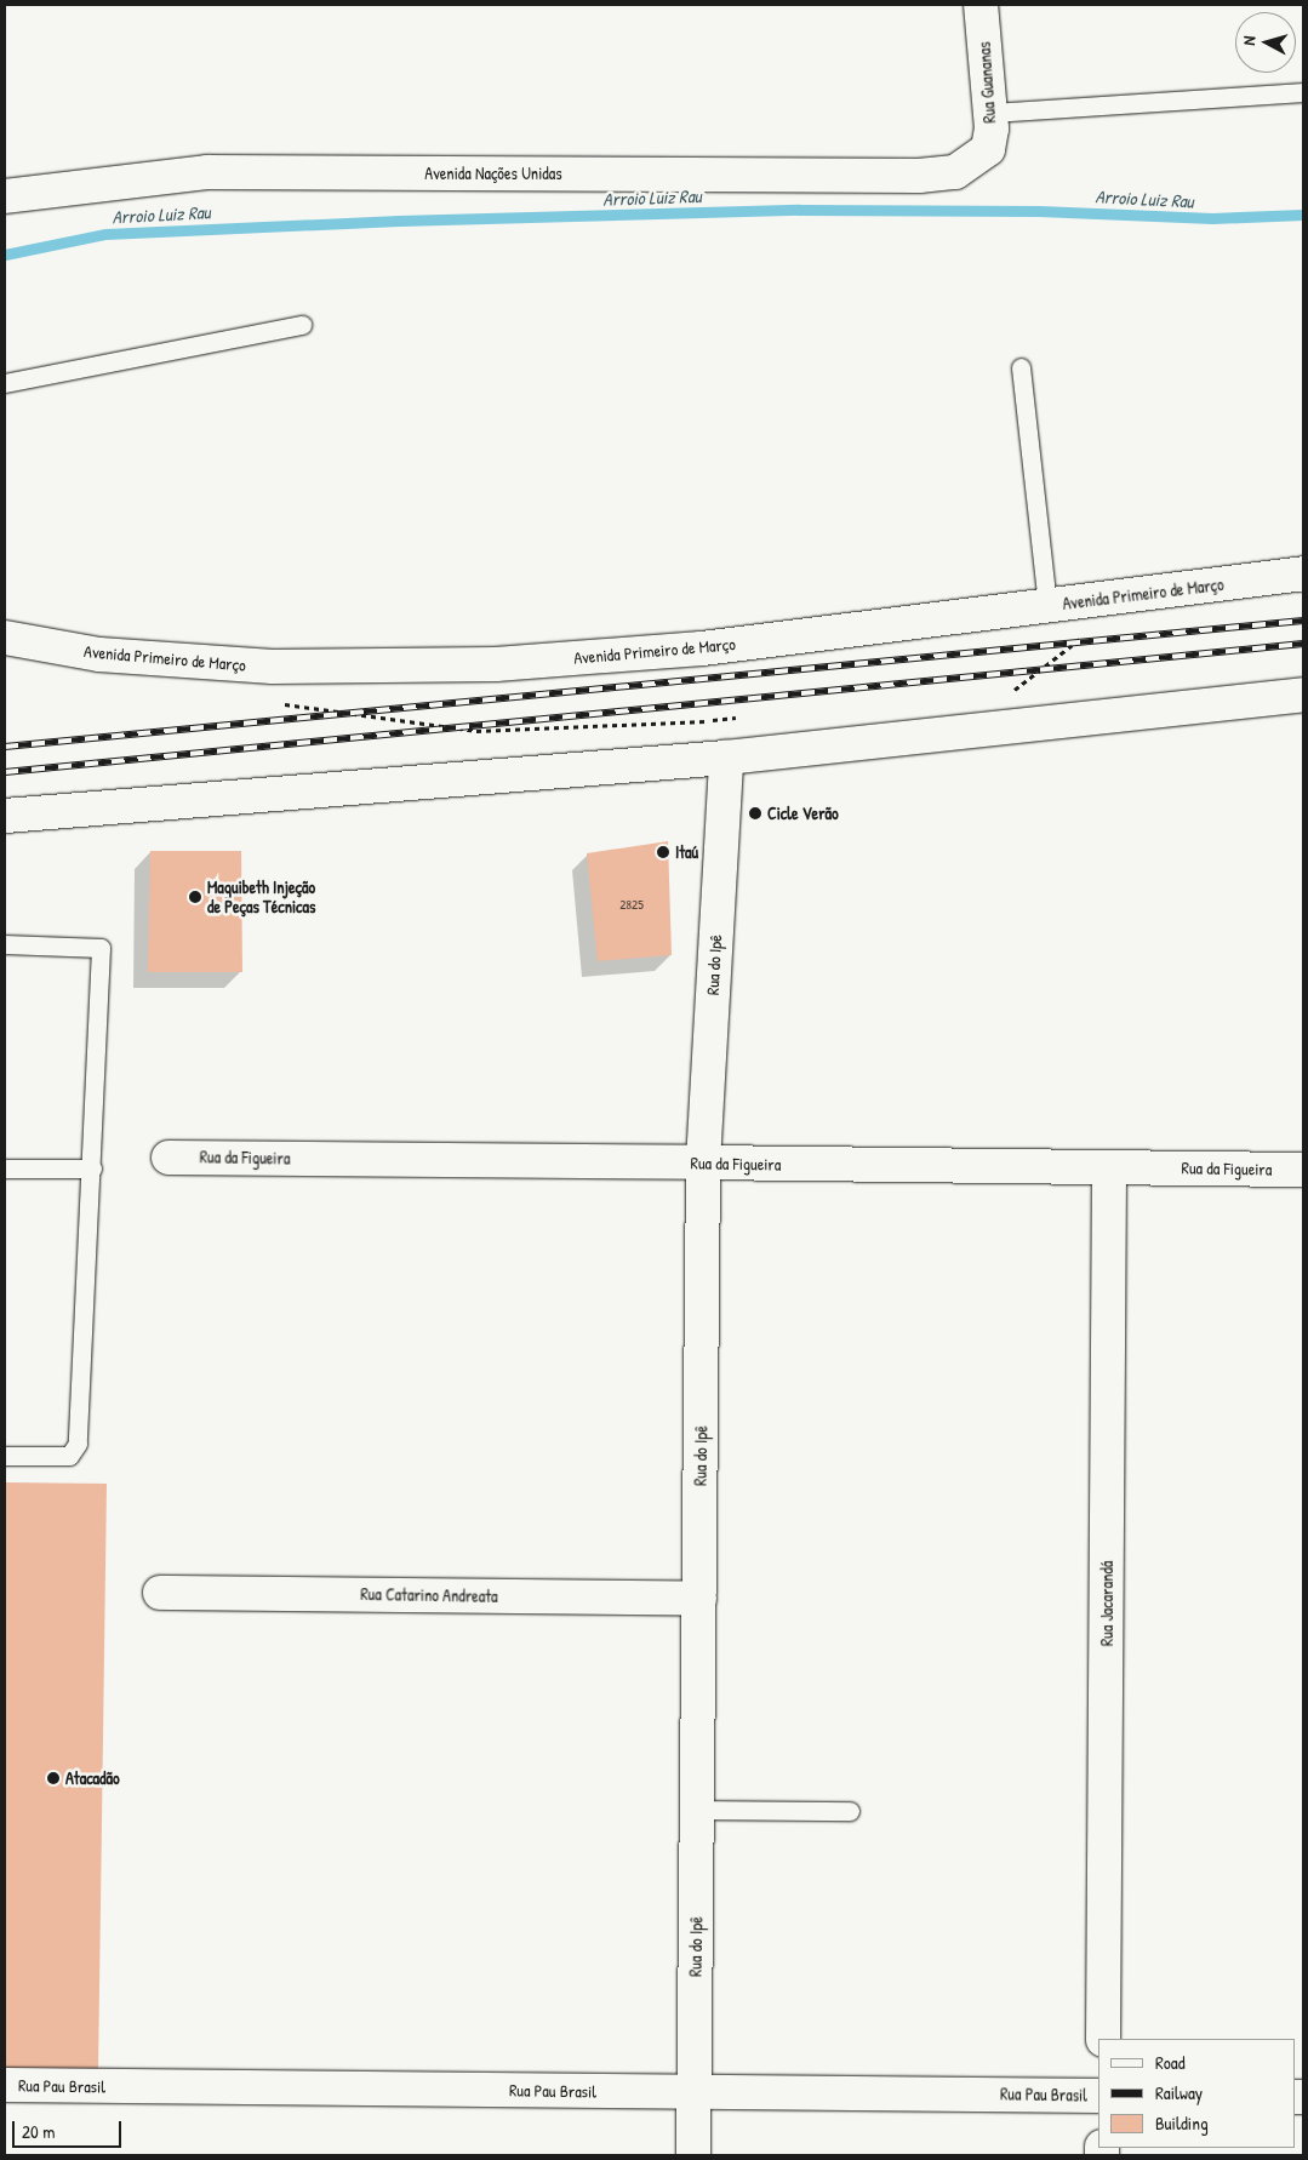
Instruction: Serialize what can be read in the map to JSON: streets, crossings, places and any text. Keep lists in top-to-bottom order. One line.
{"streets":{"street":["Rua Guananas","Avenida Nações Unidas","Avenida Primeiro de Março","Rua do Ipê","Rua da Figueira","Rua Catarino Andreata","Rua Jacarandá","Rua Pau Brasil"]},"crossings":[["Rua Guananas","Avenida Nações Unidas"],["Rua do Ipê","Rua da Figueira"],["Rua do Ipê","Rua Catarino Andreata"],["Rua do Ipê","Rua Pau Brasil"],["Rua da Figueira","Rua Jacarandá"]],"water":["Arroio Luiz Rau"],"places":["Cicle Verão","Itaú","Maguibeth Injeção de Peças Técnicas","Atacadão"],"house_numbers":["2825"],"legend":["Road","Railway","Building"],"scale_bar":"20 m","north":"left"}
